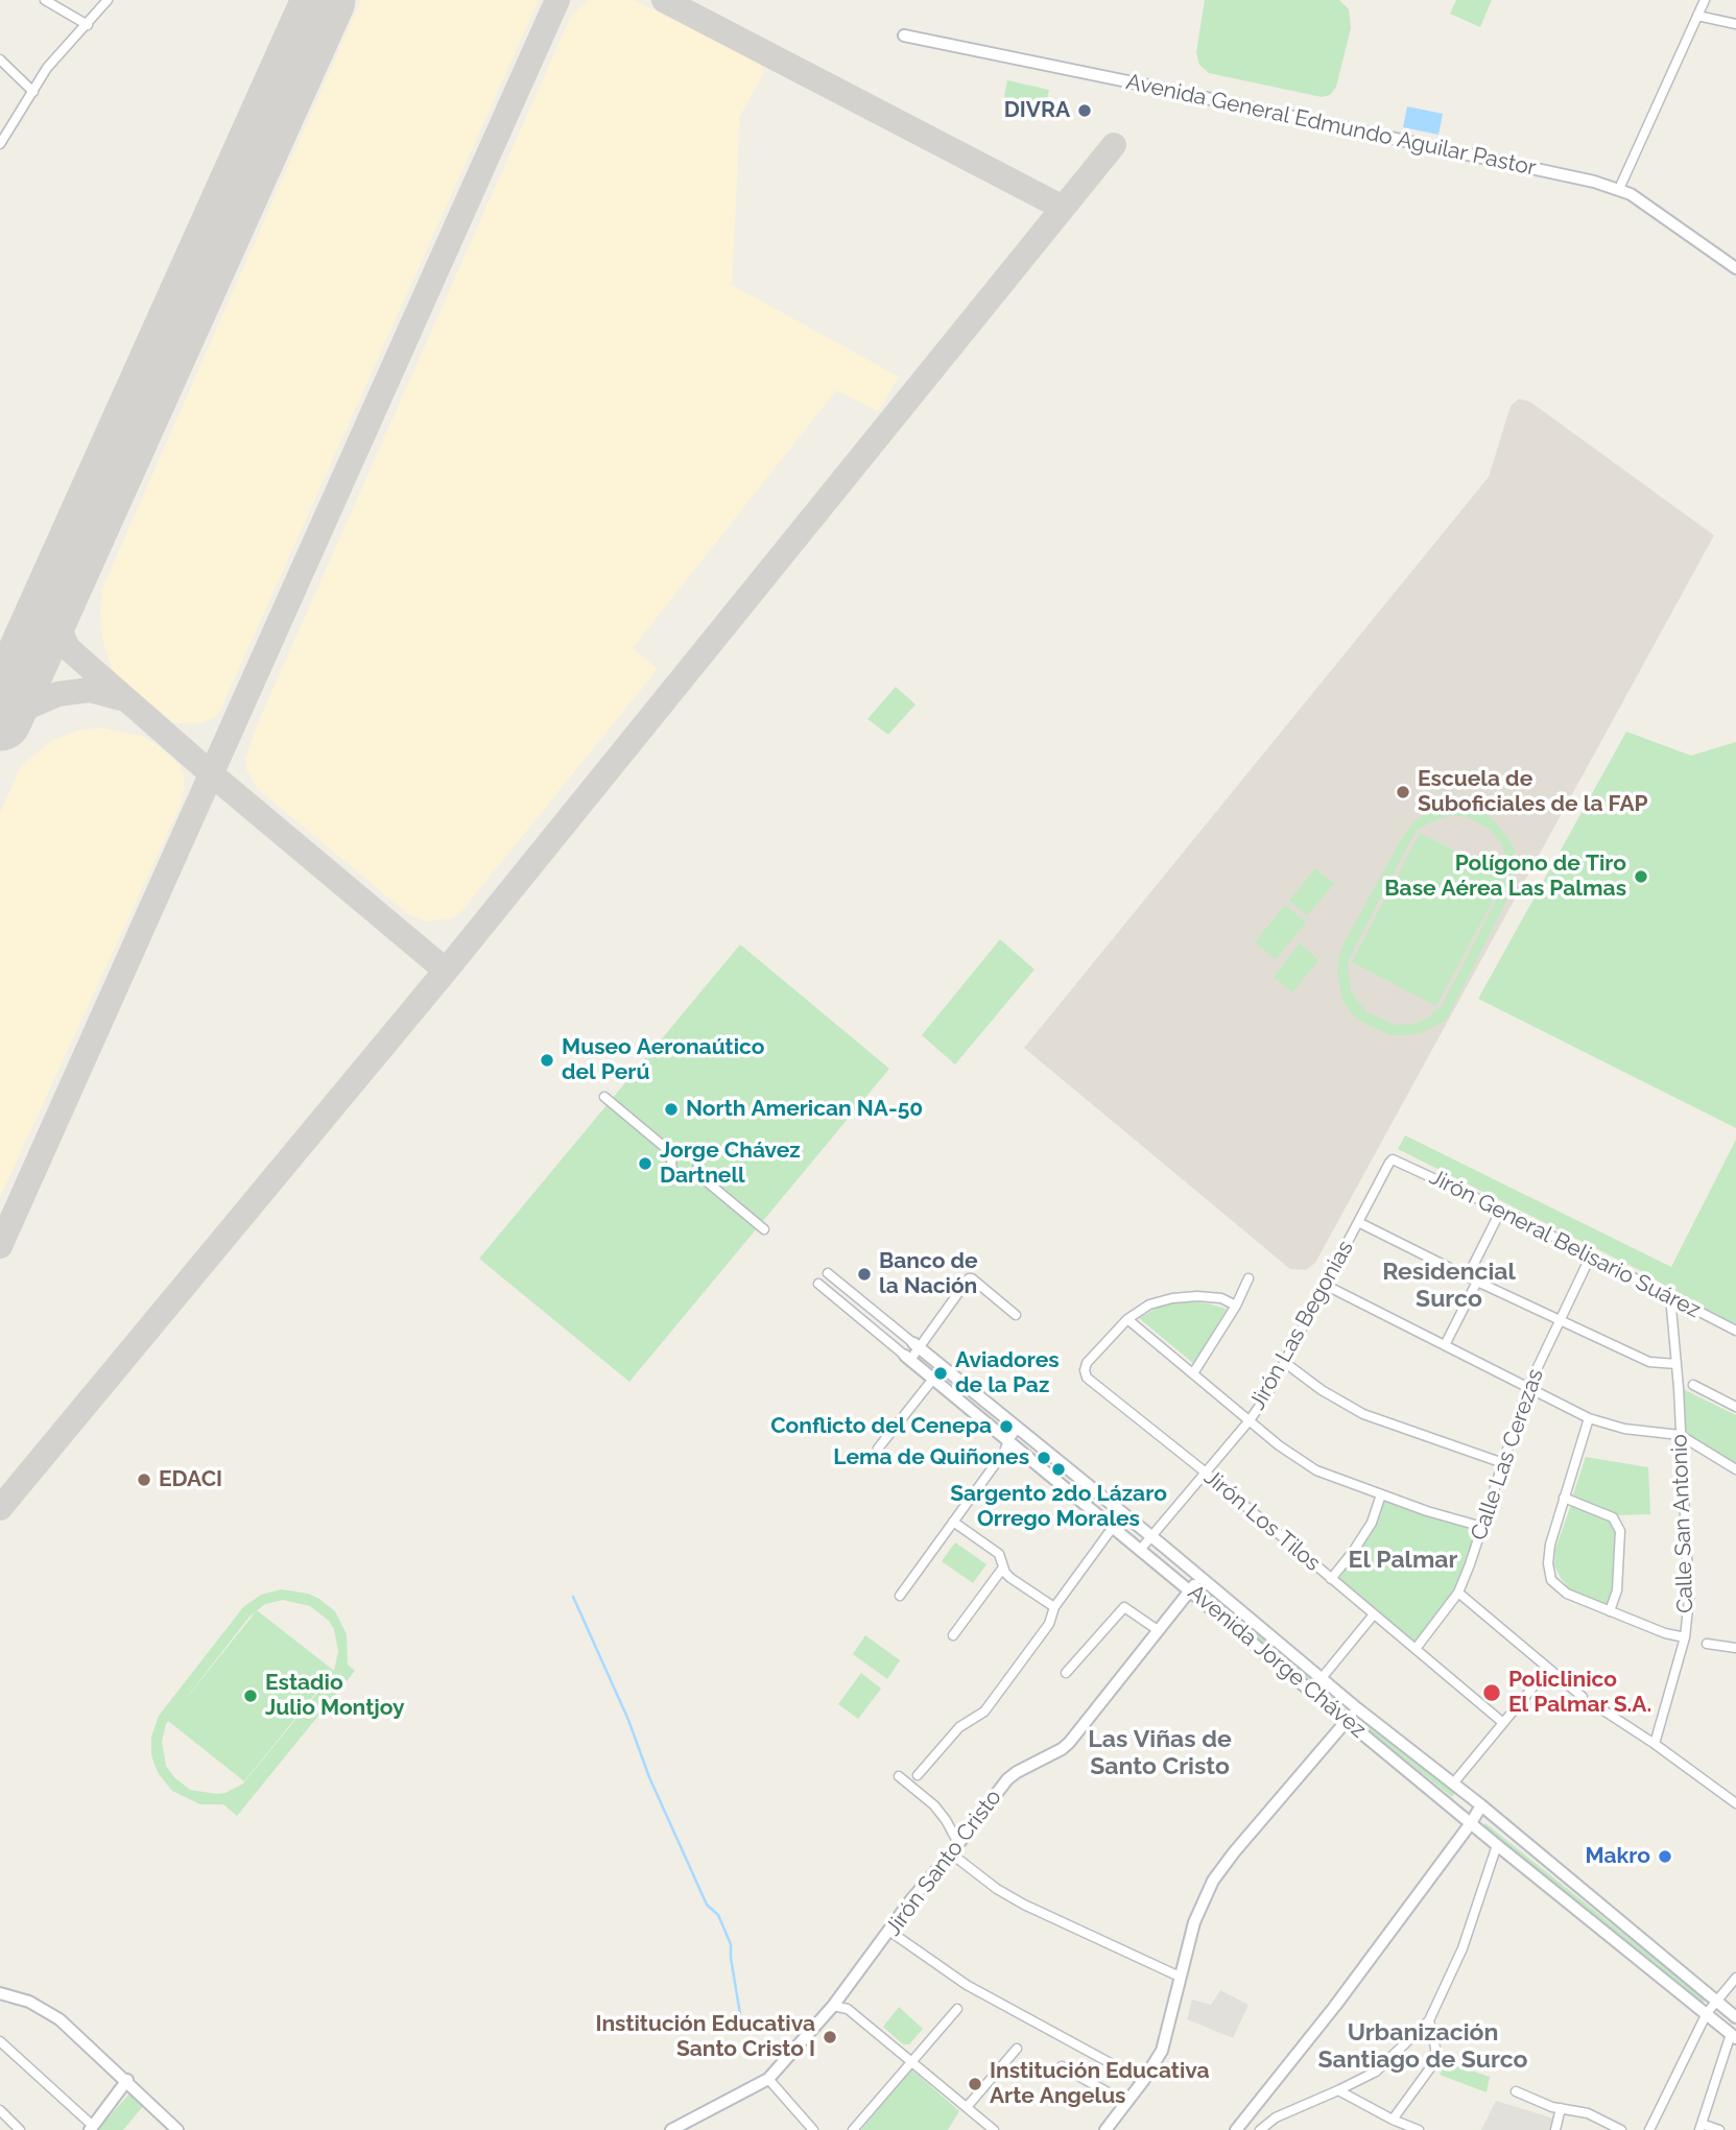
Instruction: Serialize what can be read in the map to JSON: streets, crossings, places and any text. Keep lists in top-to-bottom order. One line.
{"streets":{"street":["Avenida General Edmundo Aguilar Pastor","Jirón General Belisario Suárez","Jirón Las Begonias","Calle Las Cerezas","Jirón Los Tilos","Calle San Antonio","Avenida Jorge Chávez","Jirón Santo Cristo"]},"crossings":[["Jirón General Belisario Suárez","Jirón Las Begonias"],["Jirón General Belisario Suárez","Calle Las Cerezas"],["Jirón General Belisario Suárez","Calle San Antonio"],["Jirón Las Begonias","Jirón Los Tilos"],["Jirón Las Begonias","Avenida Jorge Chávez"],["Calle Las Cerezas","Jirón Los Tilos"],["Avenida Jorge Chávez","Jirón Santo Cristo"]],"districts":["Residencial Surco","El Palmar","Las Viñas de Santo Cristo","Urbanización Santiago de Surco"],"places":["DIVRA","Escuela de Suboficiales de la FAP","Polígono de Tiro Base Aérea Las Palmas","Museo Aeronaútico del Perú","North American NA-50","Jorge Chávez Dartnell","Banco de la Nación","Aviadores de la Paz","Conflicto del Cenepa","Lema de Quiñones","Sargento 2do Lázaro Orrego Morales","EDACI","Policlinico El Palmar S.A.","Estadio Julio Montjoy","Makro","Institución Educativa Santo Cristo I","Institución Educativa Arte Angelus"]}
